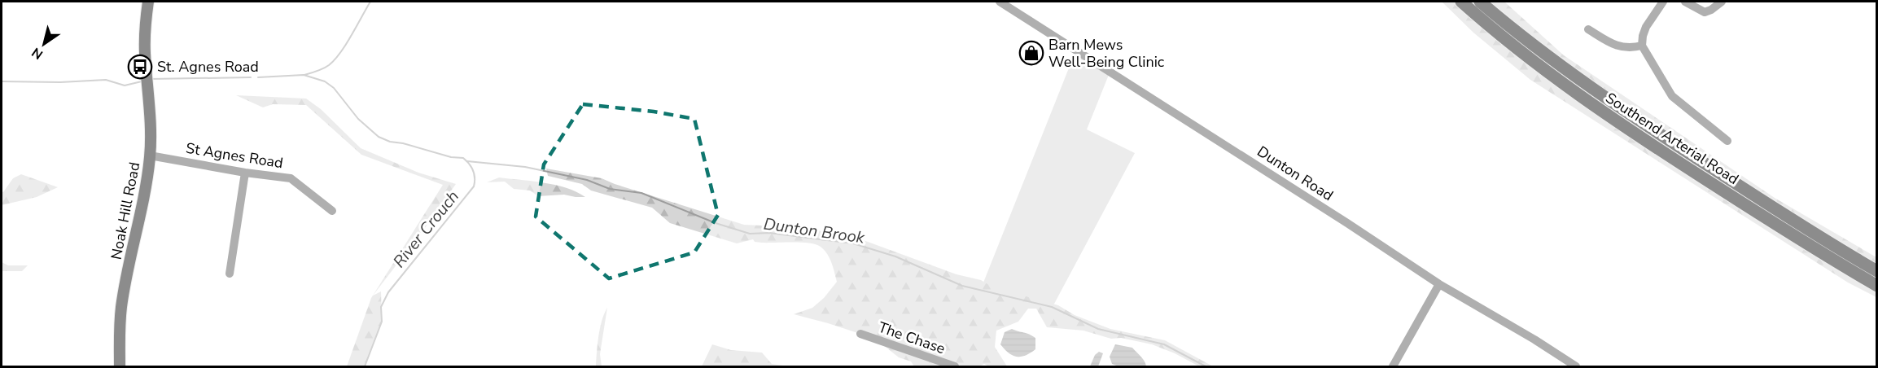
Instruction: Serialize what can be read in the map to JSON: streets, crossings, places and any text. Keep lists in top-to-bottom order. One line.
{"streets":{"highway":["Southend Arterial Road"],"main road":["Noak Hill Road"],"street":["St Agnes Road","Dunton Road","The Chase"]},"crossings":[["St Agnes Road","Noak Hill Road"]],"water":["River Crouch","Dunton Brook"],"places":{"shop":["Barn Mews Well-Being Clinic"],"bus stop":["St. Agnes Road"]},"north":"bottom left"}
